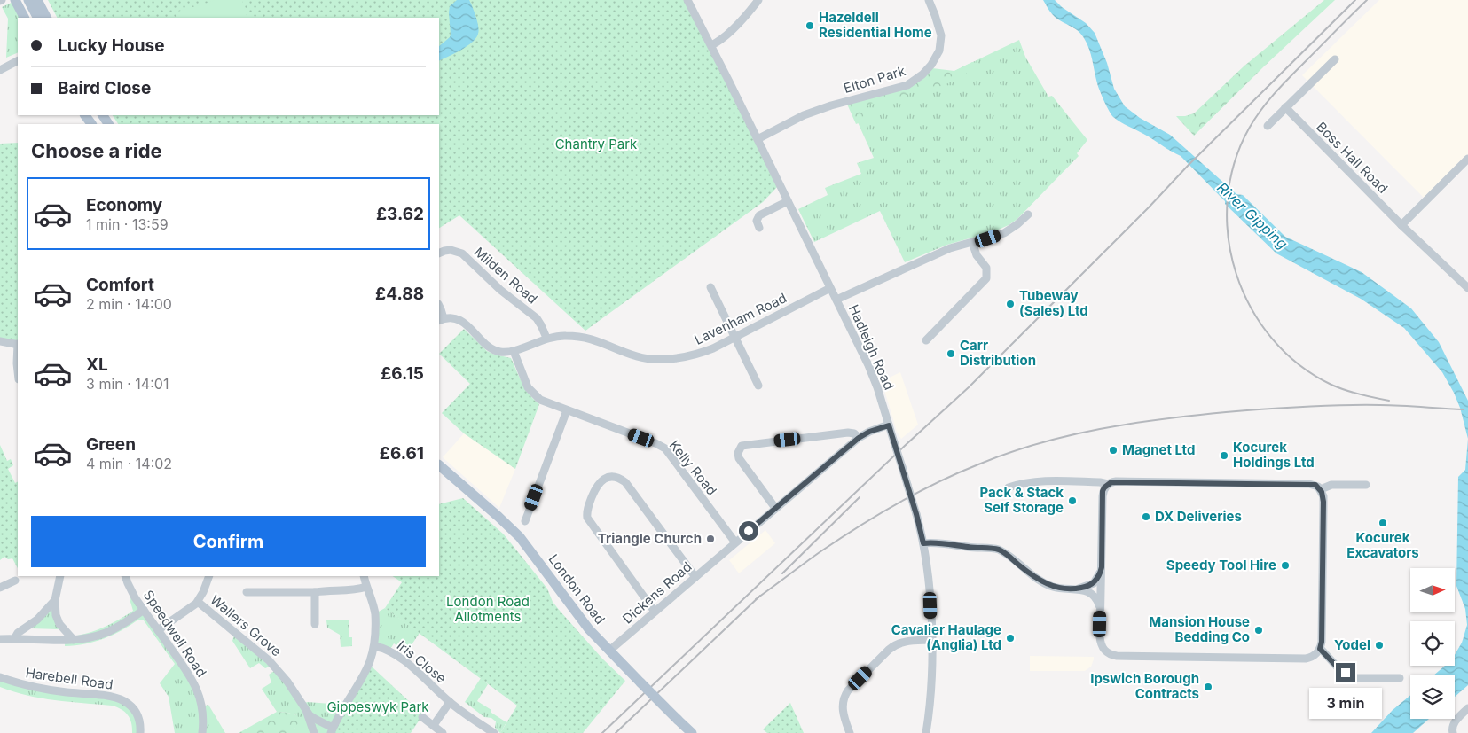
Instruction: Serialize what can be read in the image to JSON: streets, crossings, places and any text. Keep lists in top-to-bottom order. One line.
{"streets":{"main road":["London Road"],"street":["Elton Park","Boss Hall Road","Milden Road","Lavenham Road","Hadleigh Road","Kelly Road","Dickens Road","Wallers Grove","Speedwell Road","Iris Close","Harebell Road"]},"crossings":[["Elton Park","Hadleigh Road"],["Milden Road","Lavenham Road"],["Lavenham Road","Hadleigh Road"],["Lavenham Road","Kelly Road"],["Hadleigh Road","Dickens Road"],["Kelly Road","Dickens Road"],["London Road","Dickens Road"]],"water":["River Gipping"],"parks":["Chantry Park","London Road Allotments","Gippeswyk Park"],"places":["Hazeldell Residential Home","Tubeway (Sales) Ltd","Carr Distribution","Magnet Ltd","Kocurek Holdings Ltd","Pack & Stack Self Storage","DX Deliveries","Kocurek Excavators","Triangle Church","Speedy Tool Hire","Mansion House Bedding Co","Cavalier Haulage (Anglia) Ltd","Yodel","Ipswich Borough Contracts"],"north":"right","page":{"banner":["Lucky House","Baird Close"],"heading":"Choose a ride","list":[{"name":"Economy","note":"1 min · 13:59","value":"£3.62"},{"name":"Comfort","note":"2 min · 14:00","value":"£4.88"},{"name":"XL","note":"3 min · 14:01","value":"£6.15"},{"name":"Green","note":"4 min · 14:02","value":"£6.61"}],"buttons":"Confirm","bubble":"3 min"}}
